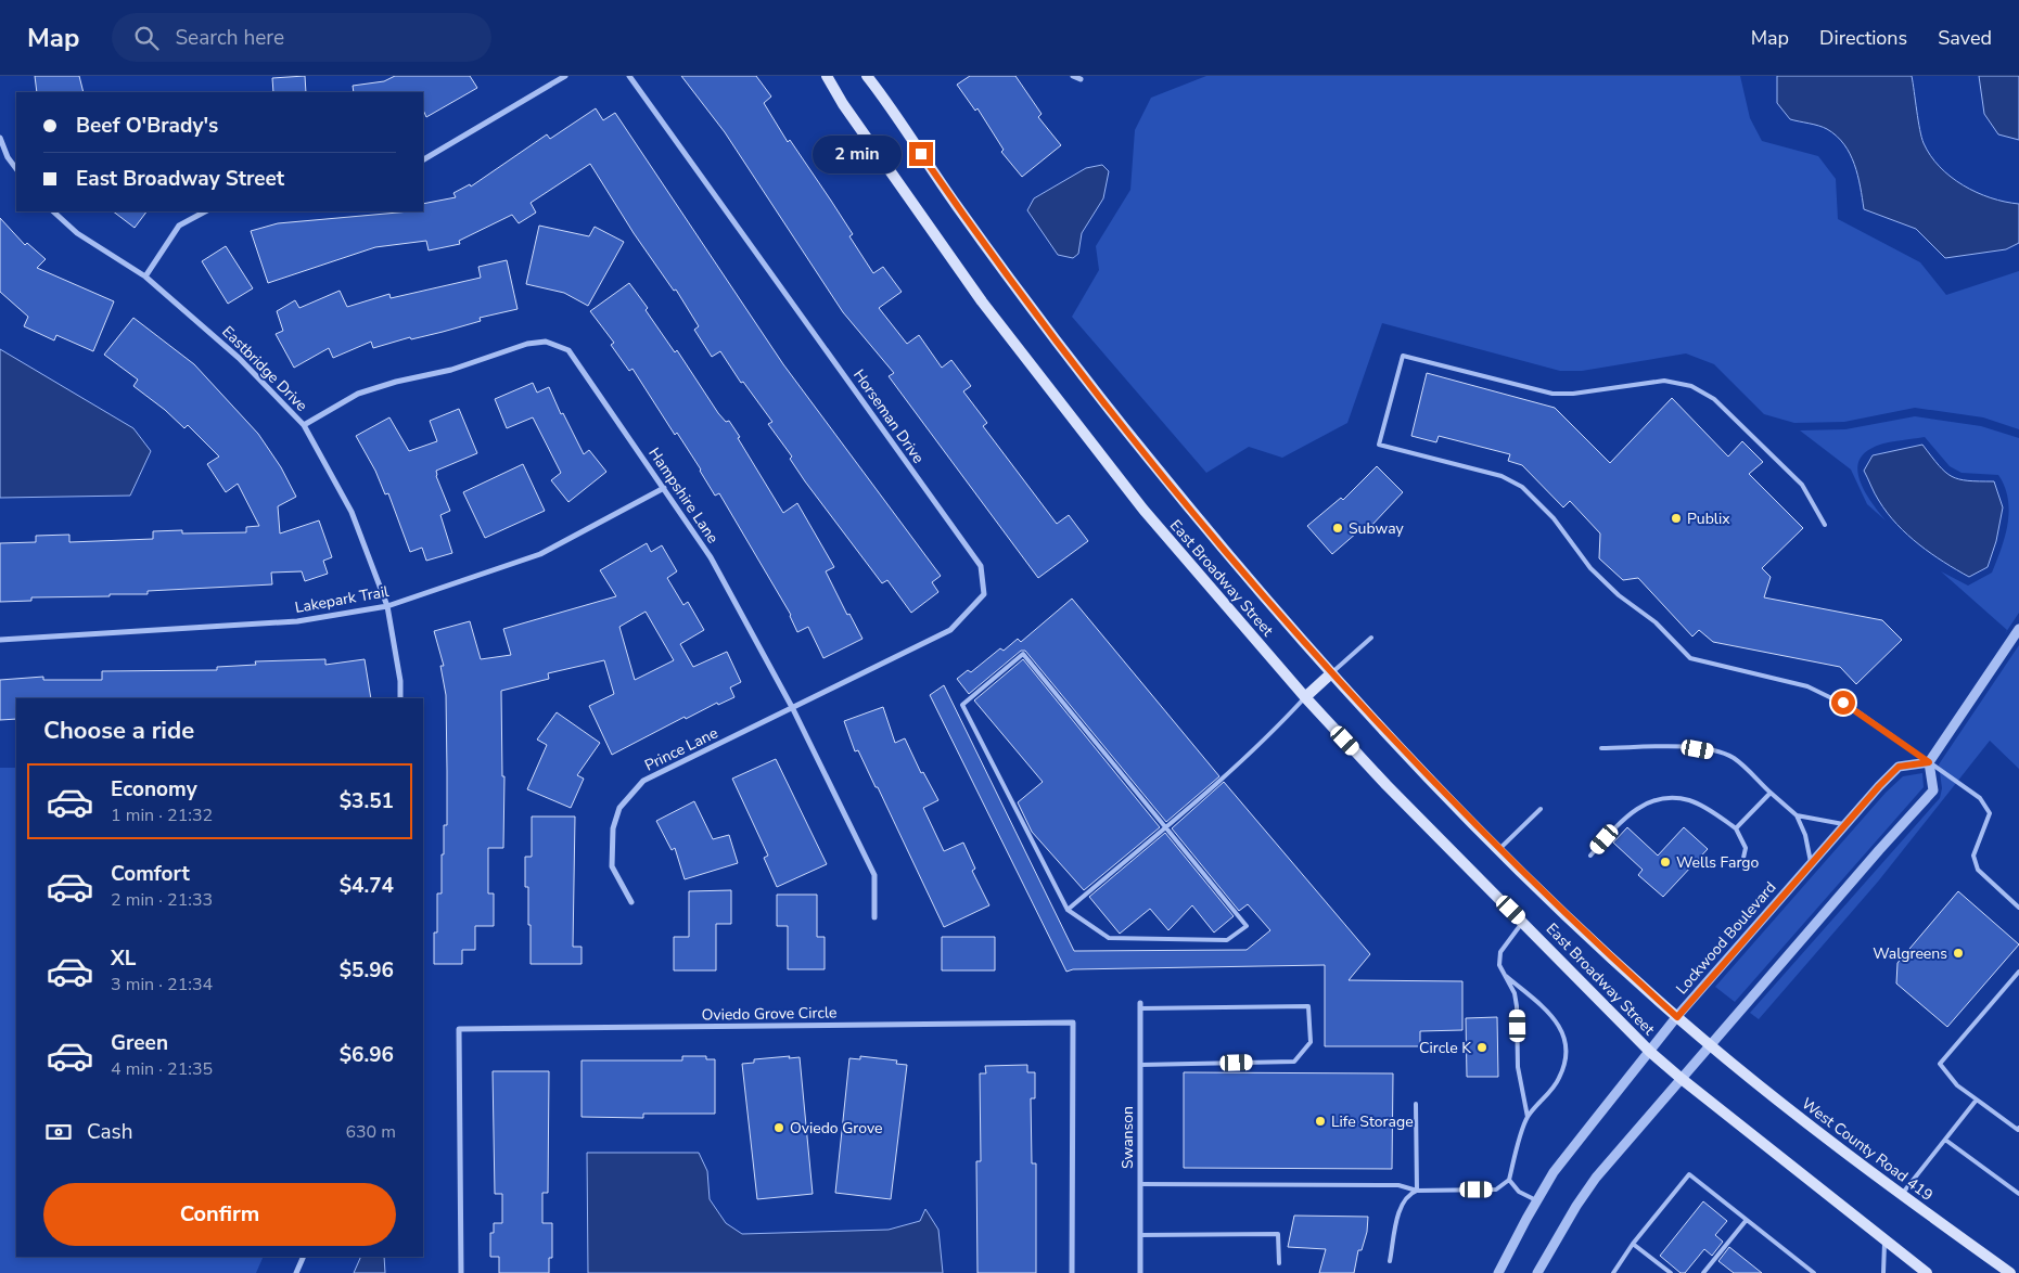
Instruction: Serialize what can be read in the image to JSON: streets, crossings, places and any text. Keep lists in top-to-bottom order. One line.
{"streets":{"main road":["East Broadway Street","West County Road 419"],"street":["Eastbridge Drive","Horseman Drive","Hampshire Lane","Lakepark Trail","Prince Lane","Lockwood Boulevard","Oviedo Grove Circle","Swanson"]},"crossings":[["Eastbridge Drive","Hampshire Lane"],["Eastbridge Drive","Lakepark Trail"],["Horseman Drive","Hampshire Lane"],["Horseman Drive","Prince Lane"],["Hampshire Lane","Lakepark Trail"],["Hampshire Lane","Prince Lane"],["East Broadway Street","Lockwood Boulevard"],["East Broadway Street","West County Road 419"]],"places":["Publix","Subway","Wells Fargo","Walgreens","Circle K","Life Storage","Oviedo Grove"],"page":{"header":"Map","search":"Search here","nav":["Map","Directions","Saved"],"banner":["Beef O'Brady's","East Broadway Street"],"bubble":"2 min","heading":"Choose a ride","list":[{"name":"Economy","note":"1 min · 21:32","value":"$3.51"},{"name":"Comfort","note":"2 min · 21:33","value":"$4.74"},{"name":"XL","note":"3 min · 21:34","value":"$5.96"},{"name":"Green","note":"4 min · 21:35","value":"$6.96"}],"pay":["Cash","630 m"],"buttons":"Confirm"}}
